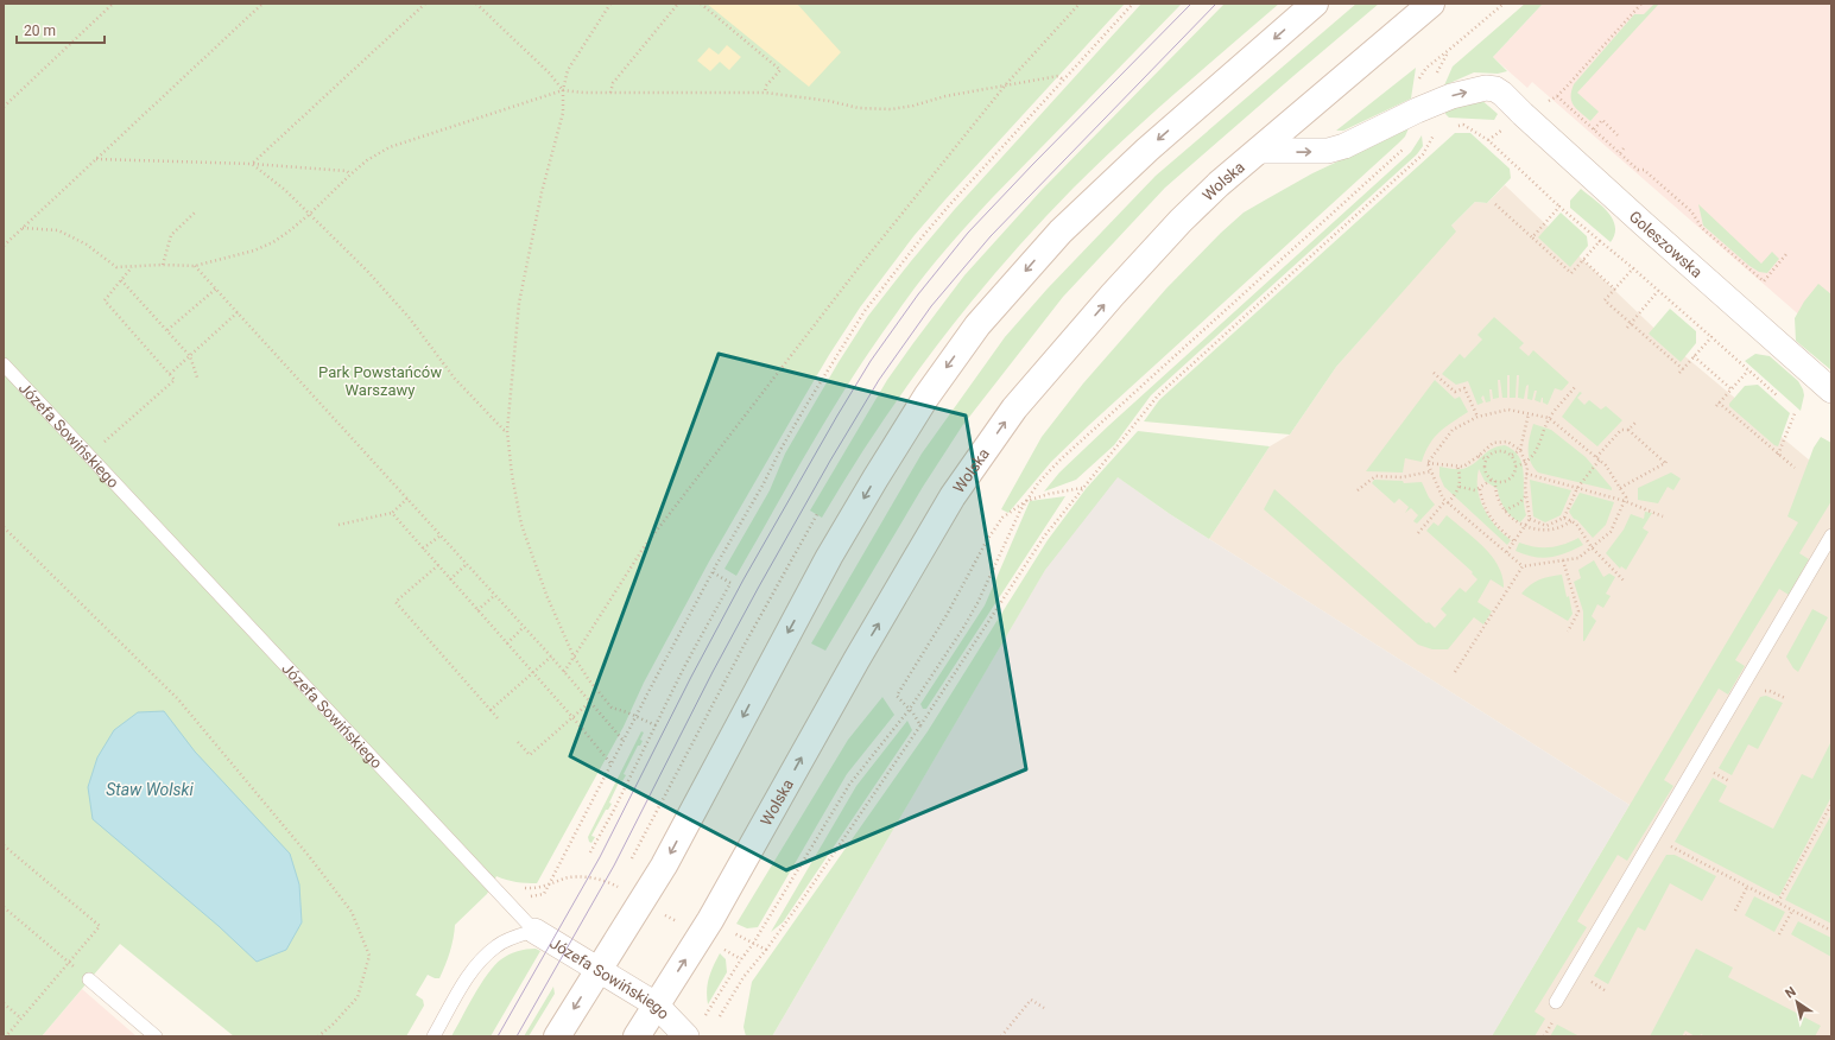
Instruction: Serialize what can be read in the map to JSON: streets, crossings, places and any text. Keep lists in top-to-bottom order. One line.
{"streets":{"main road":["Wolska"],"street":["Goleszowska","Józefa Sowińskiego"]},"crossings":[["Wolska","Goleszowska"],["Wolska","Józefa Sowińskiego"]],"one_way":["Goleszowska"],"water":["Staw Wolski"],"parks":["Park Powstańców Warszawy"],"scale_bar":"20 m","north":"top left"}
